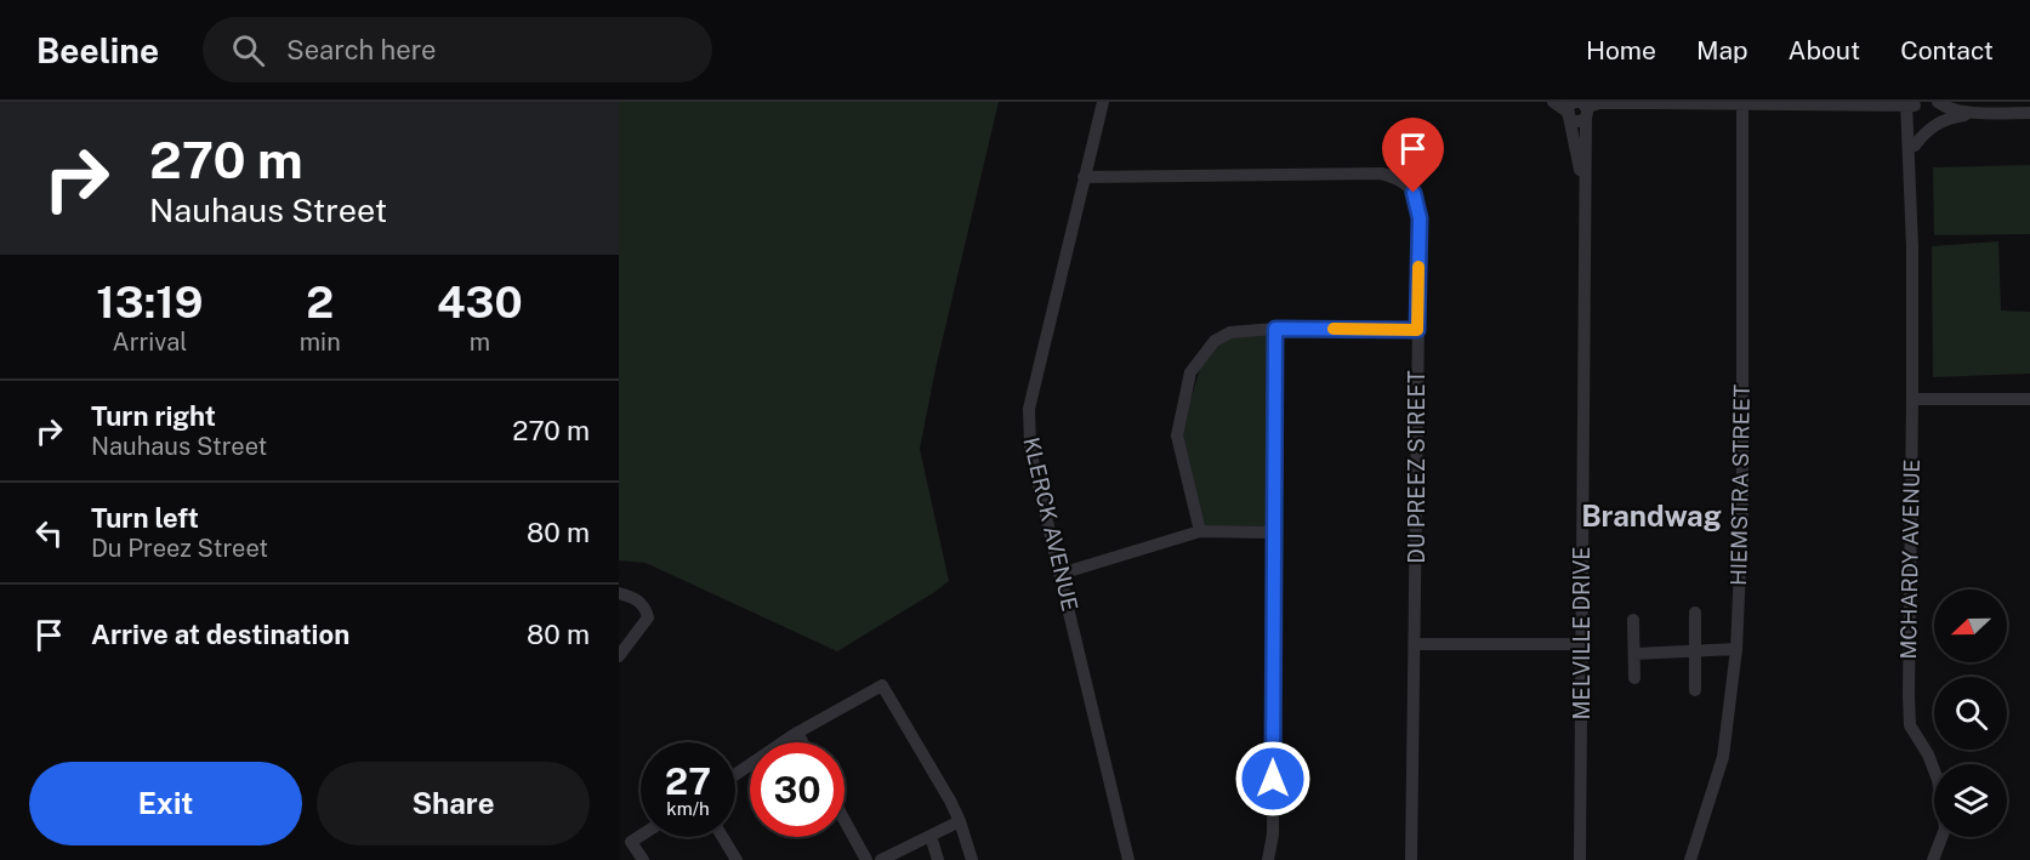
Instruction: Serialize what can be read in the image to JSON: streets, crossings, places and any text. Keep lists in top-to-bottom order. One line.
{"streets":{"street":["DU PREEZ STREET","HIEMSTRA STREET","KLERCK AVENUE","MCHARDY AVENUE","MELVILLE DRIVE"]},"crossings":[["DU PREEZ STREET","KLERCK AVENUE"]],"districts":["Brandwag"],"north":"left","page":{"header":"Beeline","search":"Search here","nav":["Home","Map","About","Contact"],"turn":["270 m","Nauhaus Street"],"eta":["13:19","Arrival","2","min","430","m"],"list":[{"name":"Turn right","note":"Nauhaus Street","value":"270 m"},{"name":"Turn left","note":"Du Preez Street","value":"80 m"},{"name":"Arrive at destination","value":"80 m"}],"speed":"27 km/h","limit":"30","buttons":["Exit","Share"]}}
